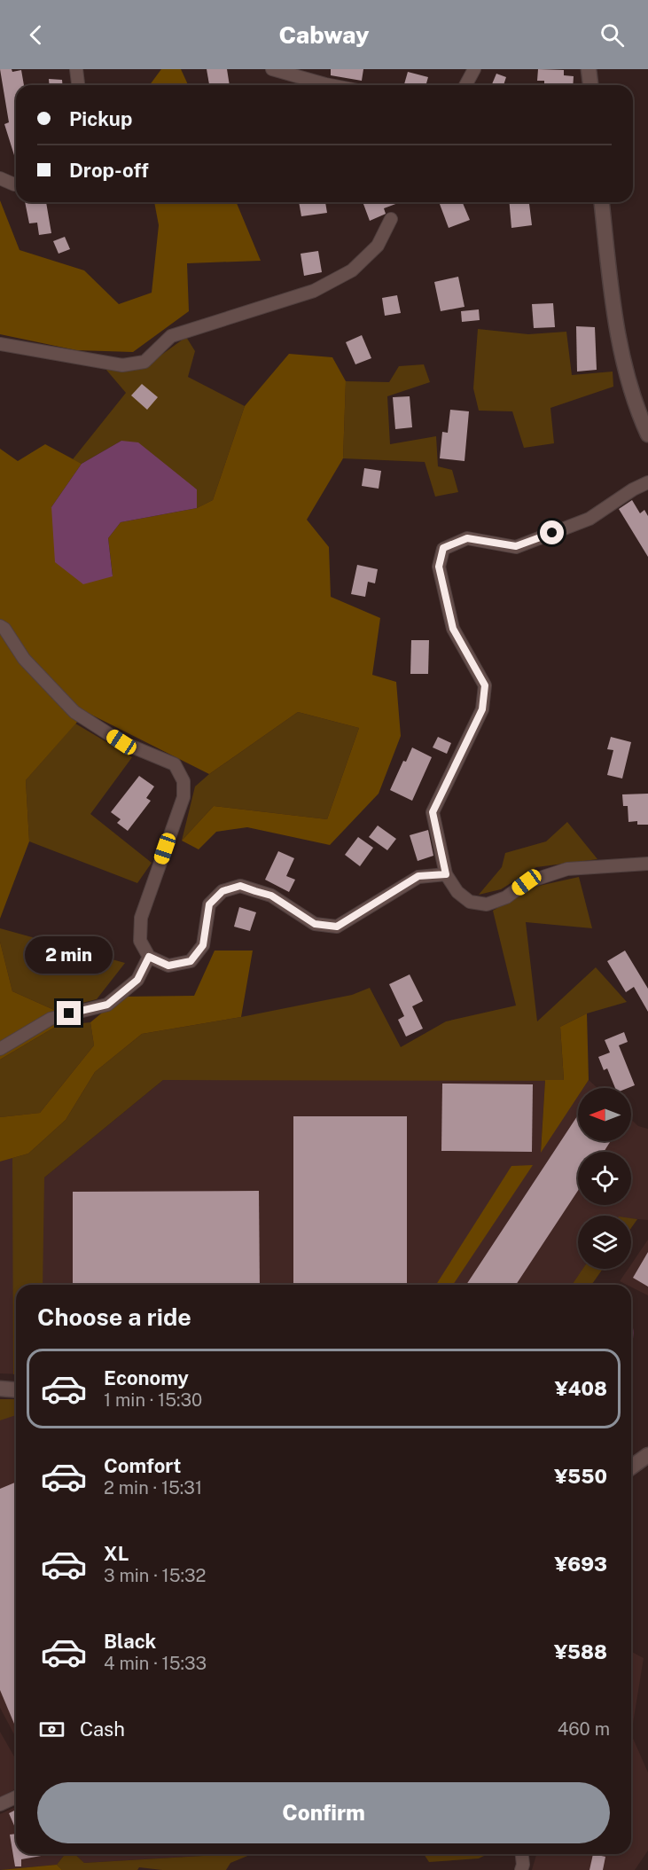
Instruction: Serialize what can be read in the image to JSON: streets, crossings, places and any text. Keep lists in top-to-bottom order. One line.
{"north":"left","page":{"header":"Cabway","banner":["Pickup","Drop-off"],"bubble":"2 min","heading":"Choose a ride","list":[{"name":"Economy","note":"1 min · 15:30","value":"¥408"},{"name":"Comfort","note":"2 min · 15:31","value":"¥550"},{"name":"XL","note":"3 min · 15:32","value":"¥693"},{"name":"Black","note":"4 min · 15:33","value":"¥588"}],"pay":["Cash","460 m"],"buttons":"Confirm"}}
